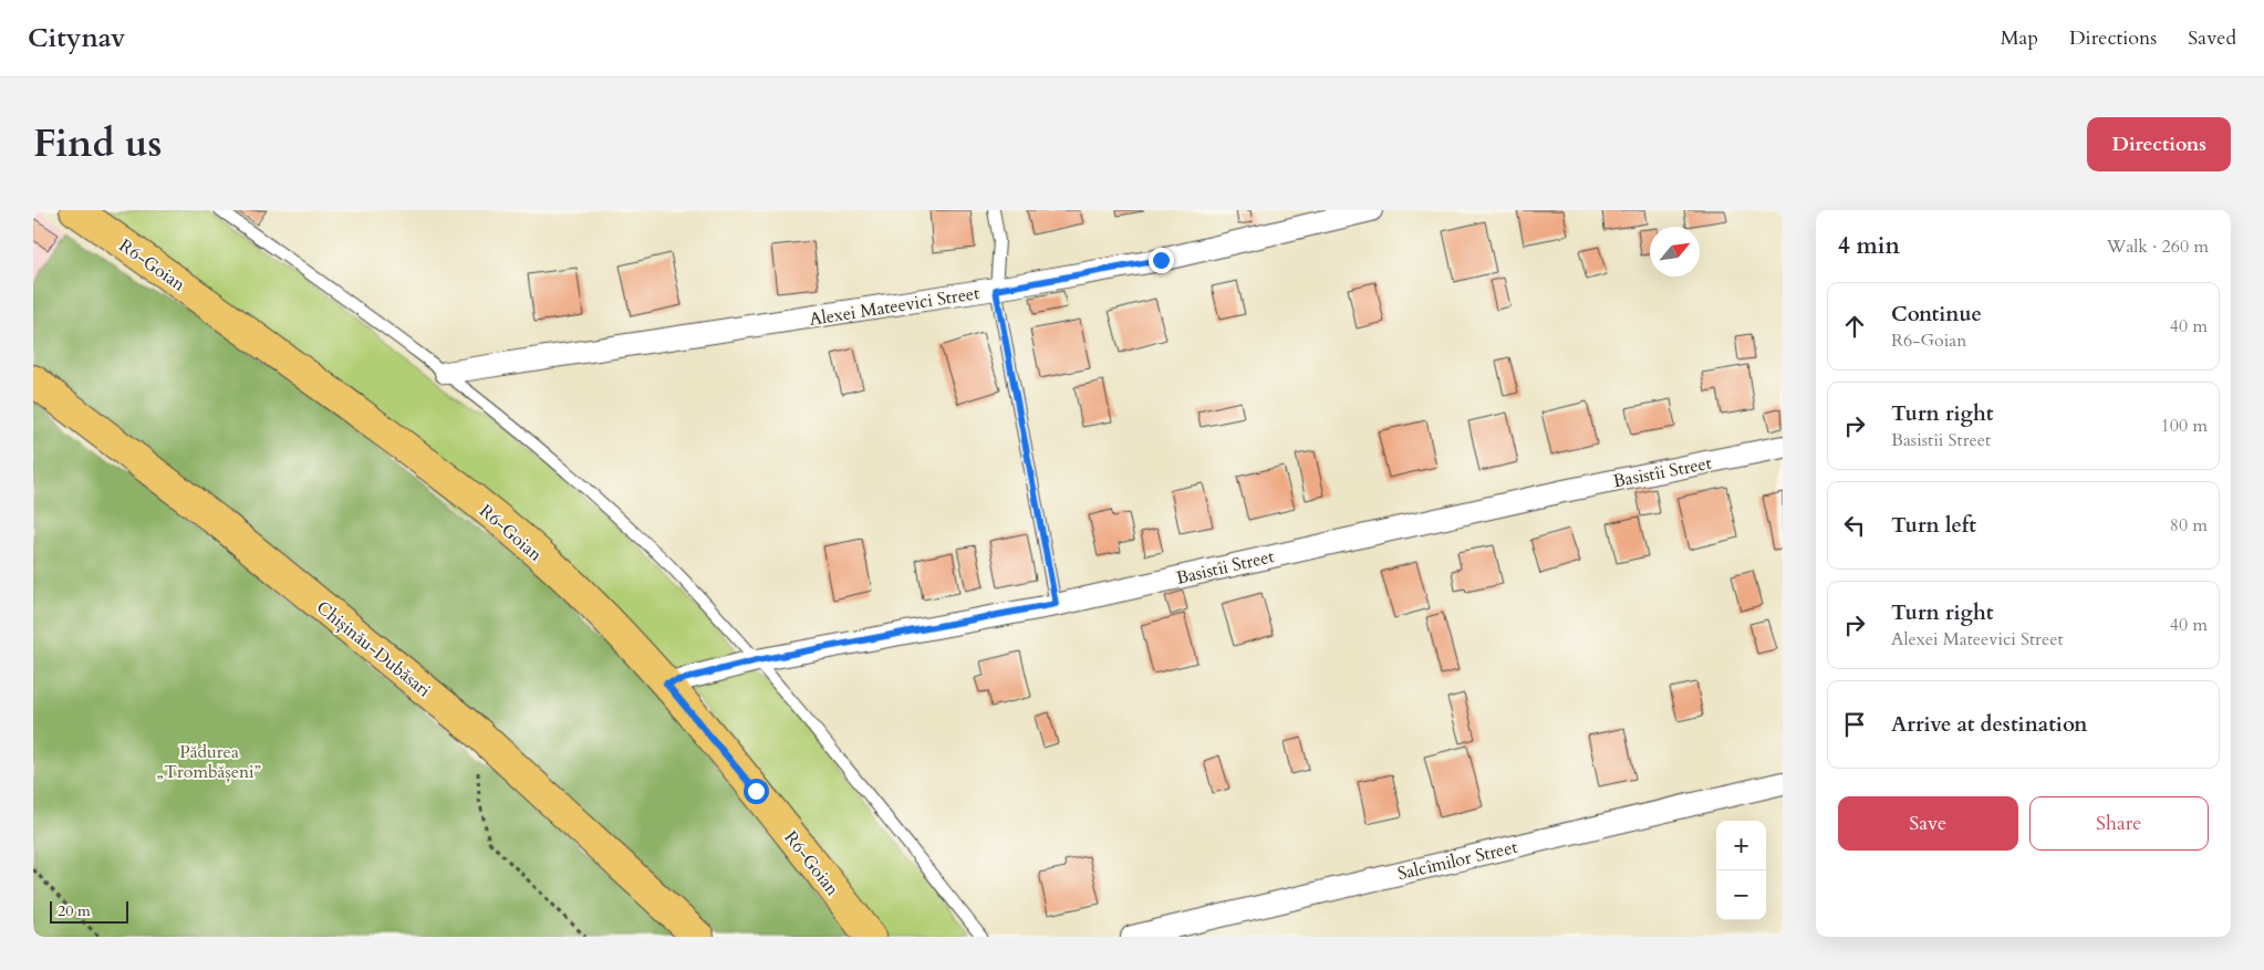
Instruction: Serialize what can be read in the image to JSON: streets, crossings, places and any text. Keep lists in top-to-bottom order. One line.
{"streets":{"main road":["R6-Goian","Chișinău-Dubăsari"],"street":["Alexei Mateevici Street","Basistîi Street","Salcîmilor Street"]},"crossings":[["R6-Goian","Basistîi Street"]],"parks":["Pădurea „Trombășeni”"],"scale_bar":"20 m","north":"top right","page":{"header":"Citynav","nav":["Map","Directions","Saved"],"title":"Find us","buttons":["Directions",["Save","Share"]],"heading":["4 min","Walk · 260 m"],"list":[["Continue","R6-Goian","40 m"],["Turn right","Basistîi Street","100 m"],["Turn left","80 m"],["Turn right","Alexei Mateevici Street","40 m"],"Arrive at destination"],"map_buttons":["+","−"],"scale":"20 m"}}
